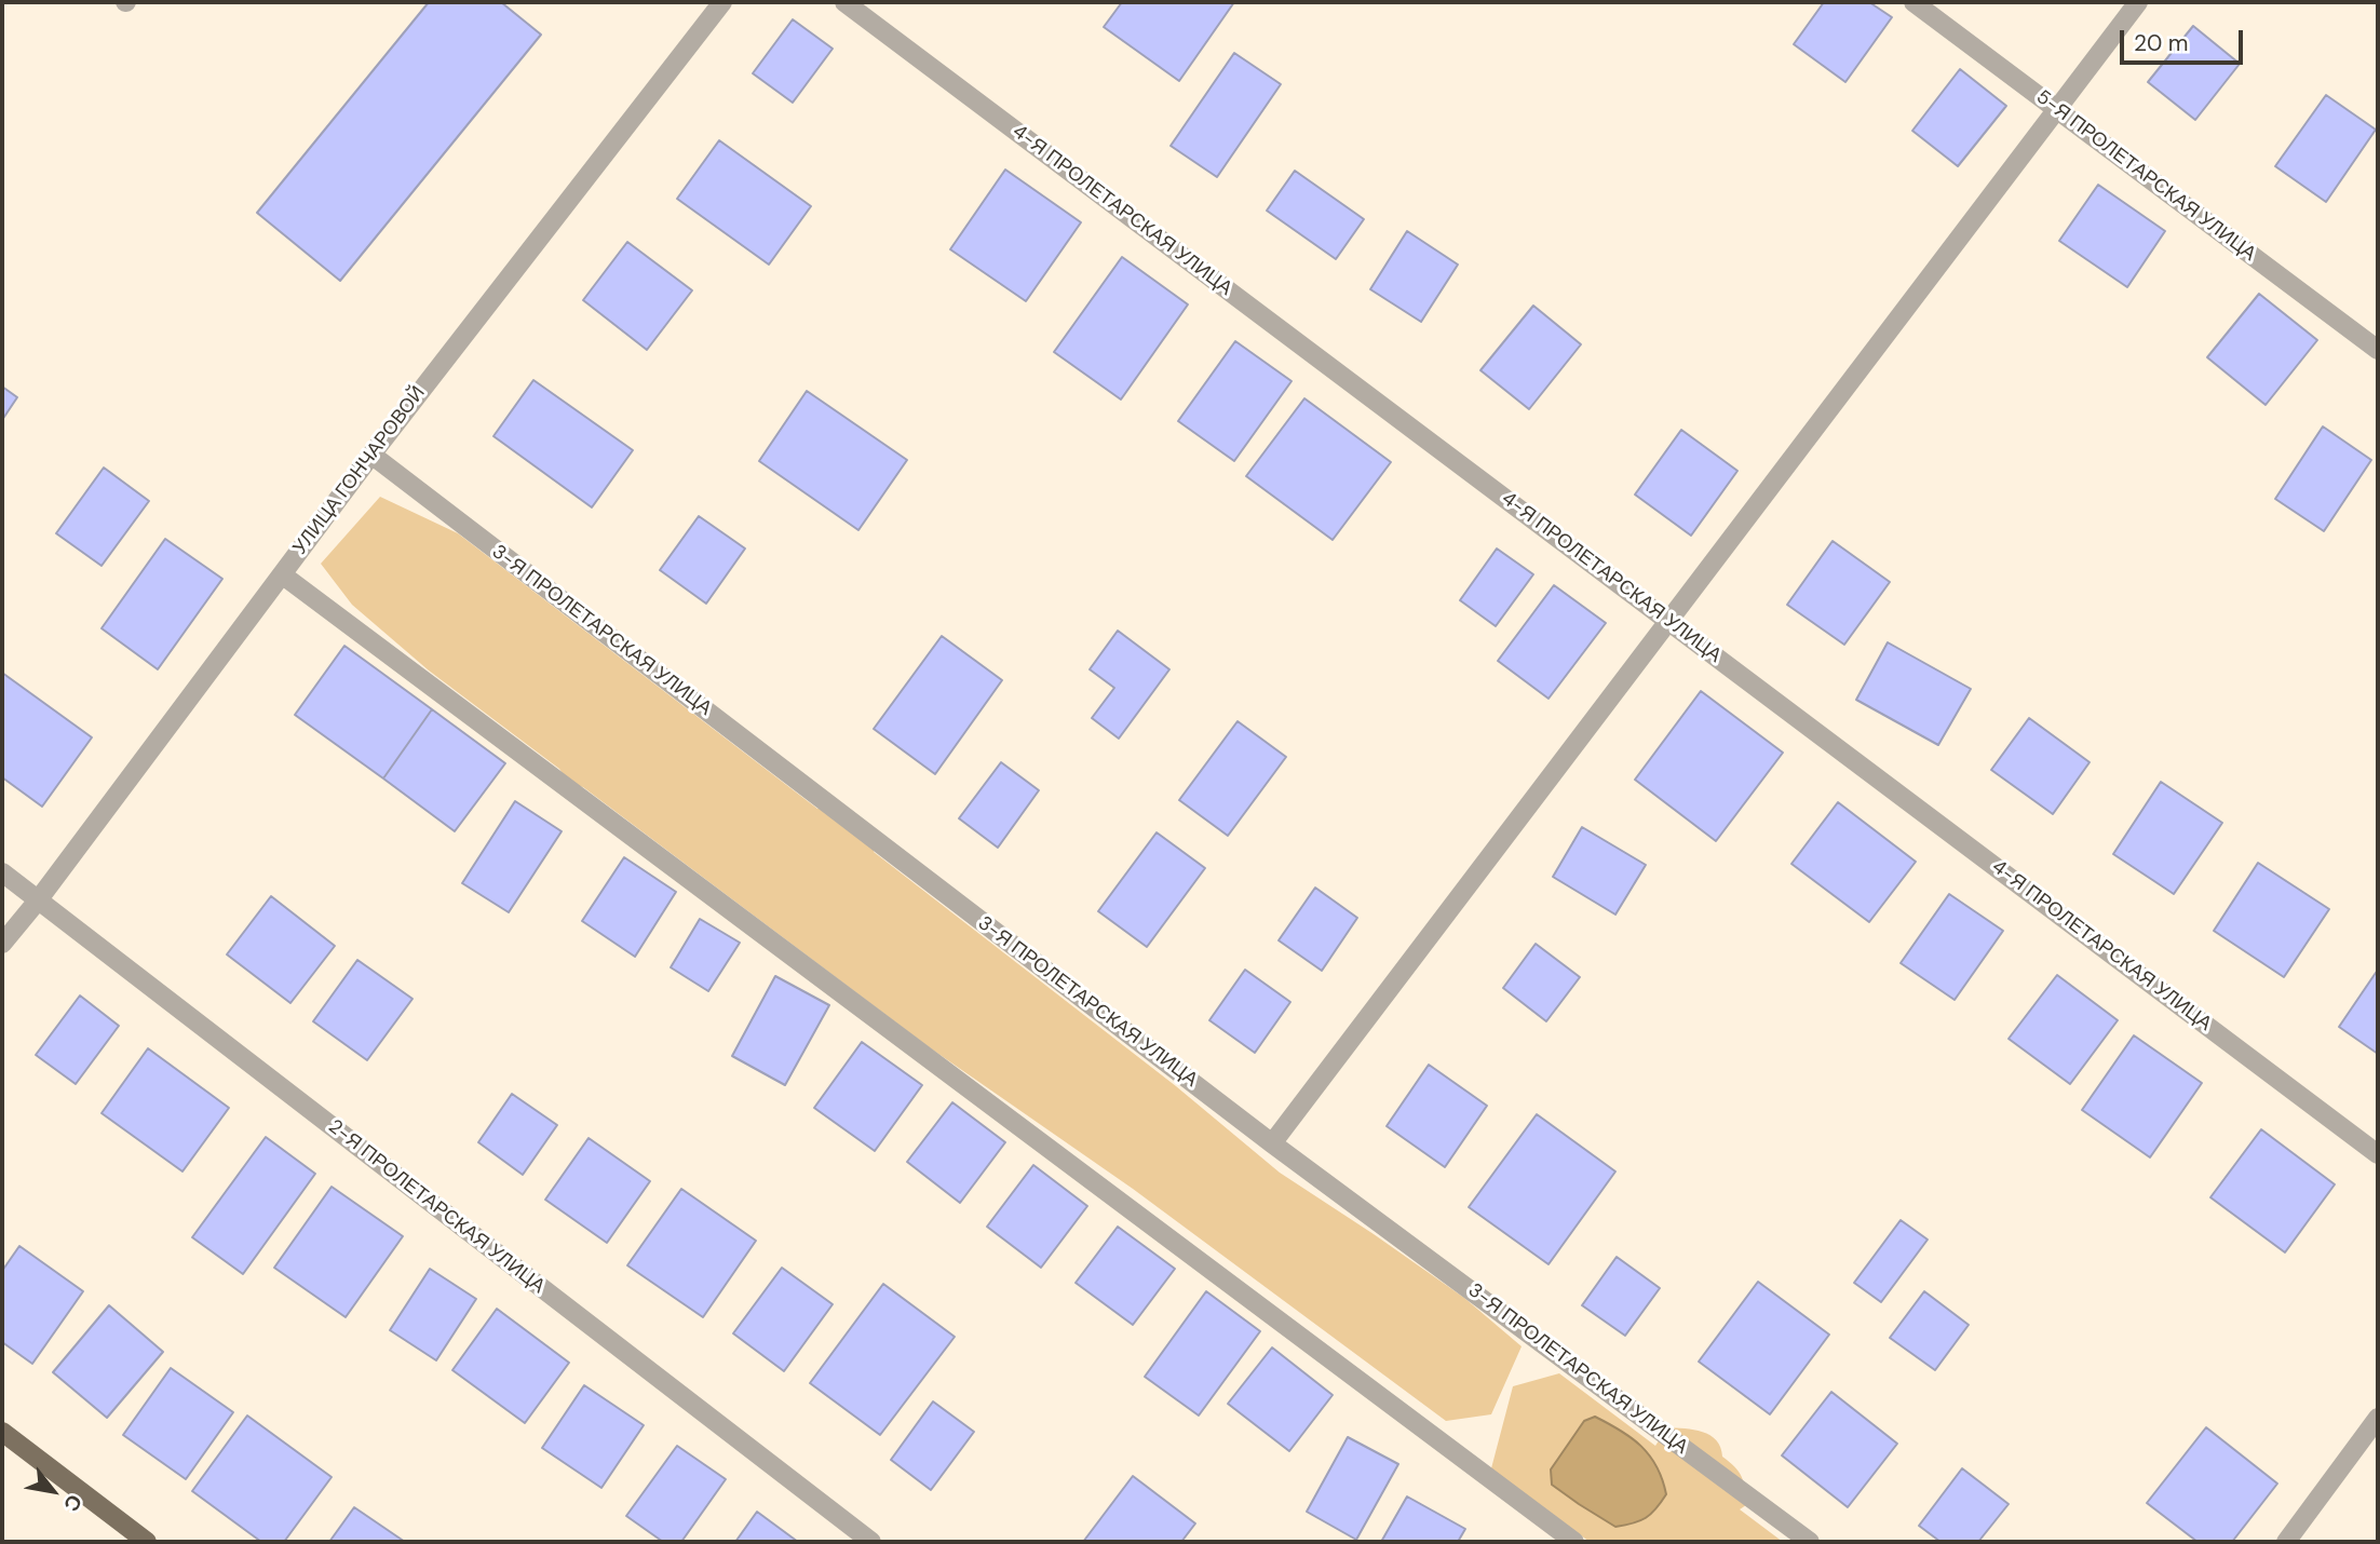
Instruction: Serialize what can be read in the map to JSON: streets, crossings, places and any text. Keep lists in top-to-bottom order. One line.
{"streets":{"street":["5-Я ПРОЛЕТАРСКАЯ УЛИЦА","4-Я ПРОЛЕТАРСКАЯ УЛИЦА","УЛИЦА ГОНЧАРОВОЙ","3-Я ПРОЛЕТАРСКАЯ УЛИЦА","2-Я ПРОЛЕТАРСКАЯ УЛИЦА"]},"crossings":[["УЛИЦА ГОНЧАРОВОЙ","3-Я ПРОЛЕТАРСКАЯ УЛИЦА"],["УЛИЦА ГОНЧАРОВОЙ","2-Я ПРОЛЕТАРСКАЯ УЛИЦА"]],"scale_bar":"20 m","north":"bottom right"}
